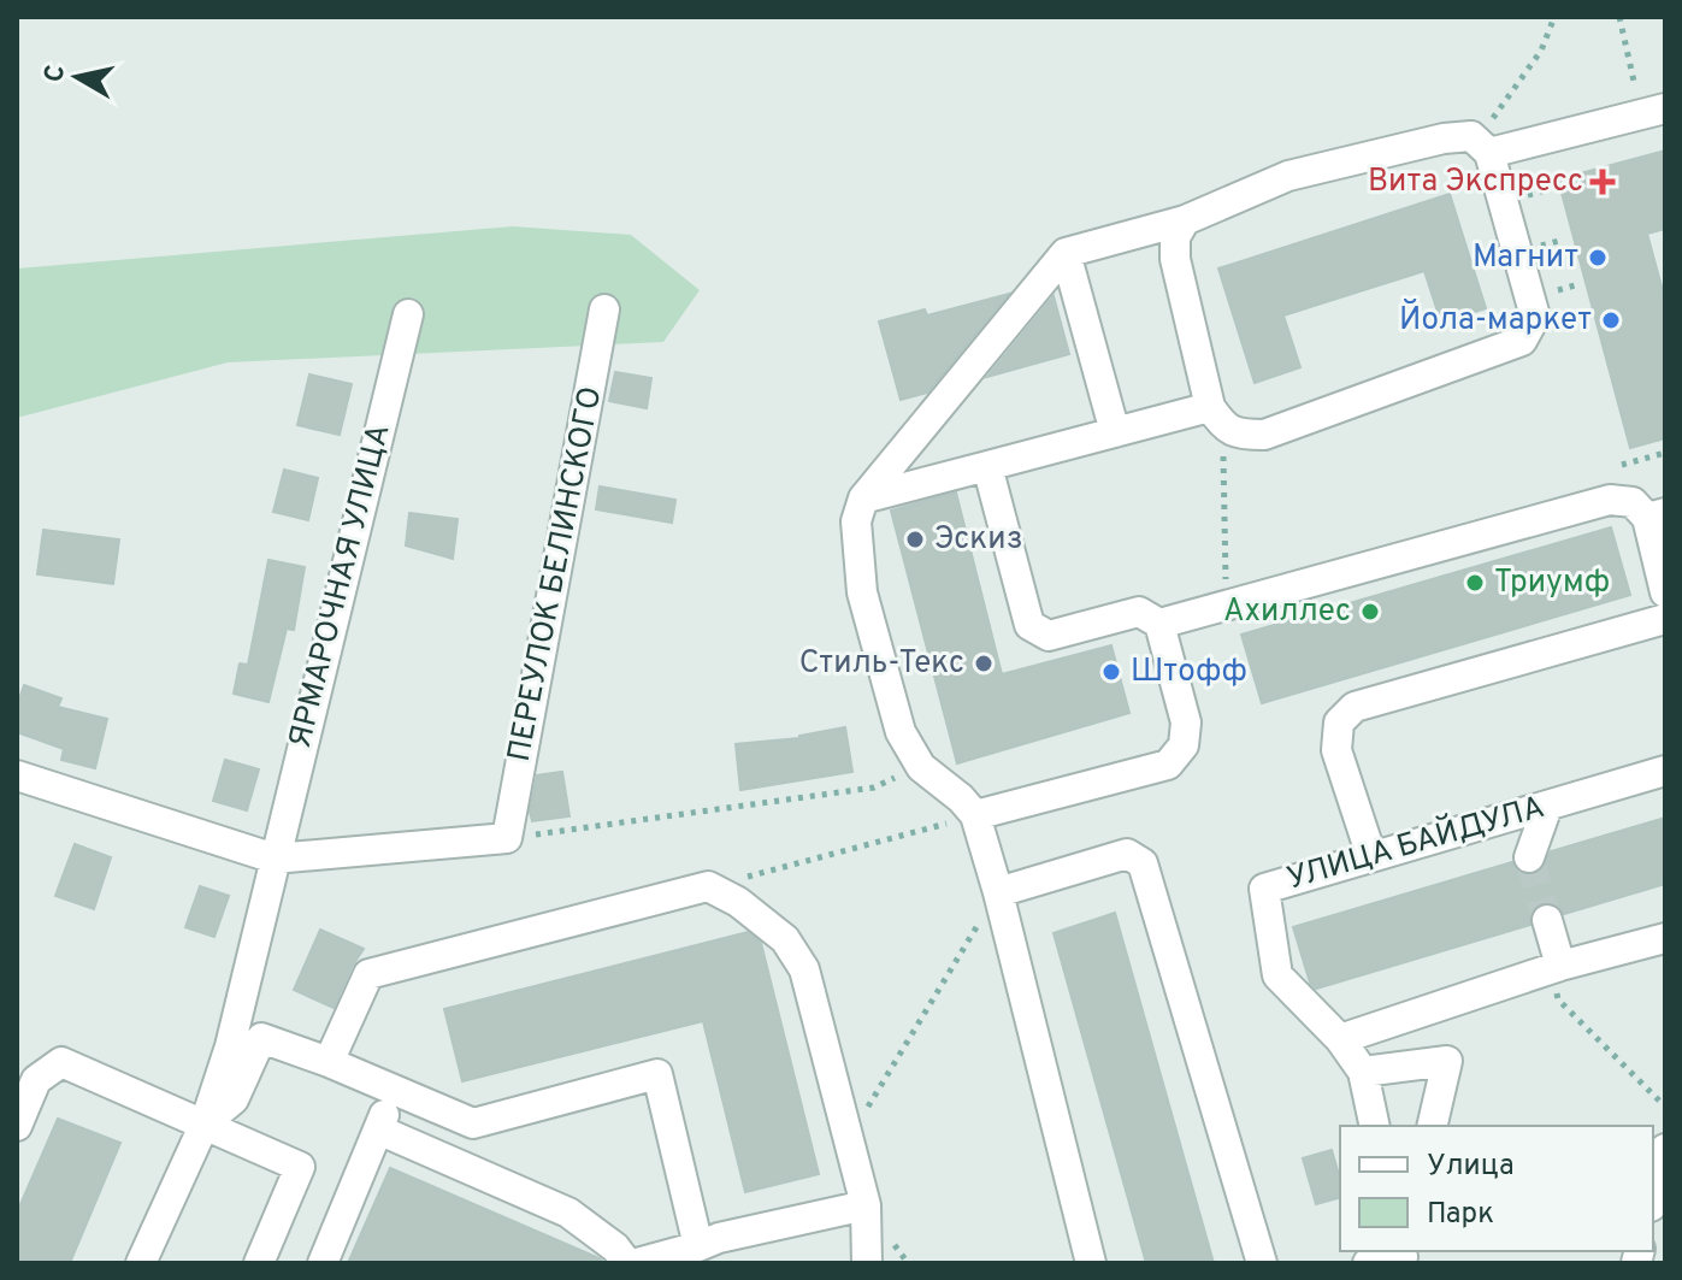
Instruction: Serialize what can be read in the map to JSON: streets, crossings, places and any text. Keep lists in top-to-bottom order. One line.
{"streets":{"street":["ПЕРЕУЛОК БЕЛИНСКОГО","ЯРМАРОЧНАЯ УЛИЦА","УЛИЦА БАЙДУЛА"]},"places":{"health":["Вита Экспресс"],"other":["Магнит","Йола-маркет","Эскиз","Триумф","Ахиллес","Стиль-Текс","Штофф"]},"legend":["Улица","Парк"],"north":"left"}
